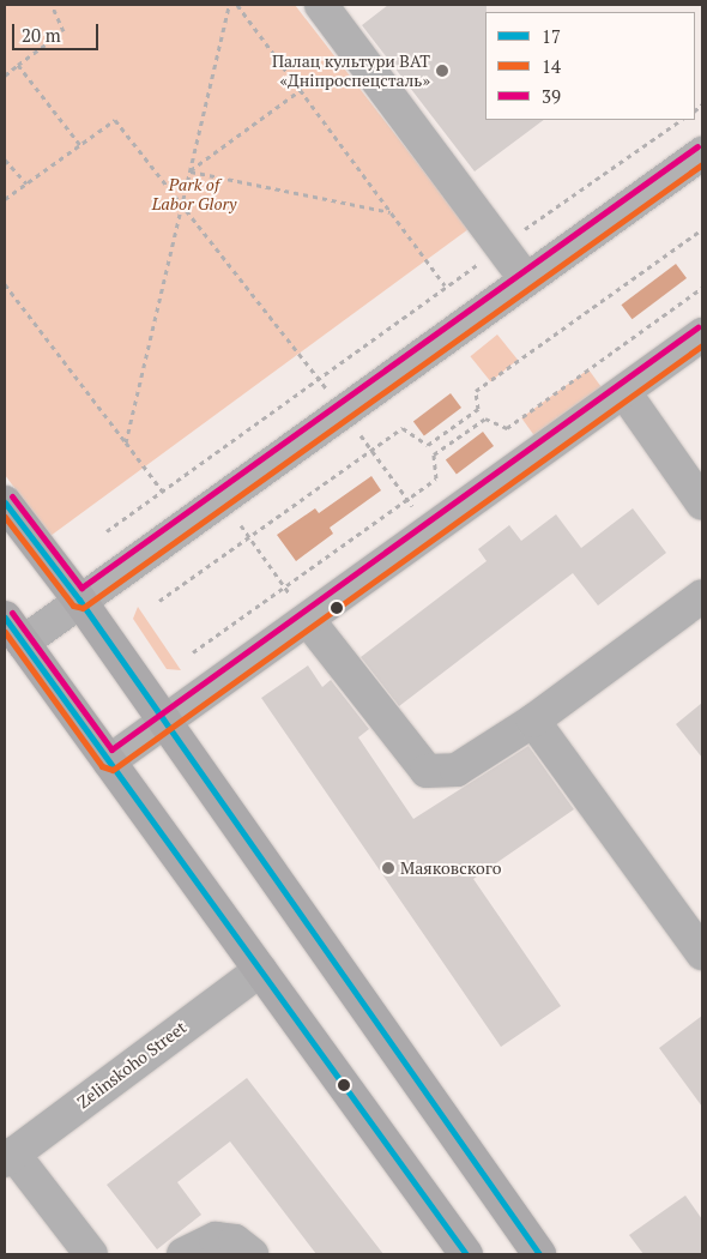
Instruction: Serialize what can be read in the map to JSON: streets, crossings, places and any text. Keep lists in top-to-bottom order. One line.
{"streets":{"street":["Zelinskoho Street"]},"parks":["Park of Labor Glory"],"places":["Палац культури ВАТ «Дніпроспецсталь»","Маяковского"],"lines":["transit line 39","transit line 14","transit line 17"],"legend":["17","14","39"],"scale_bar":"20 m"}
